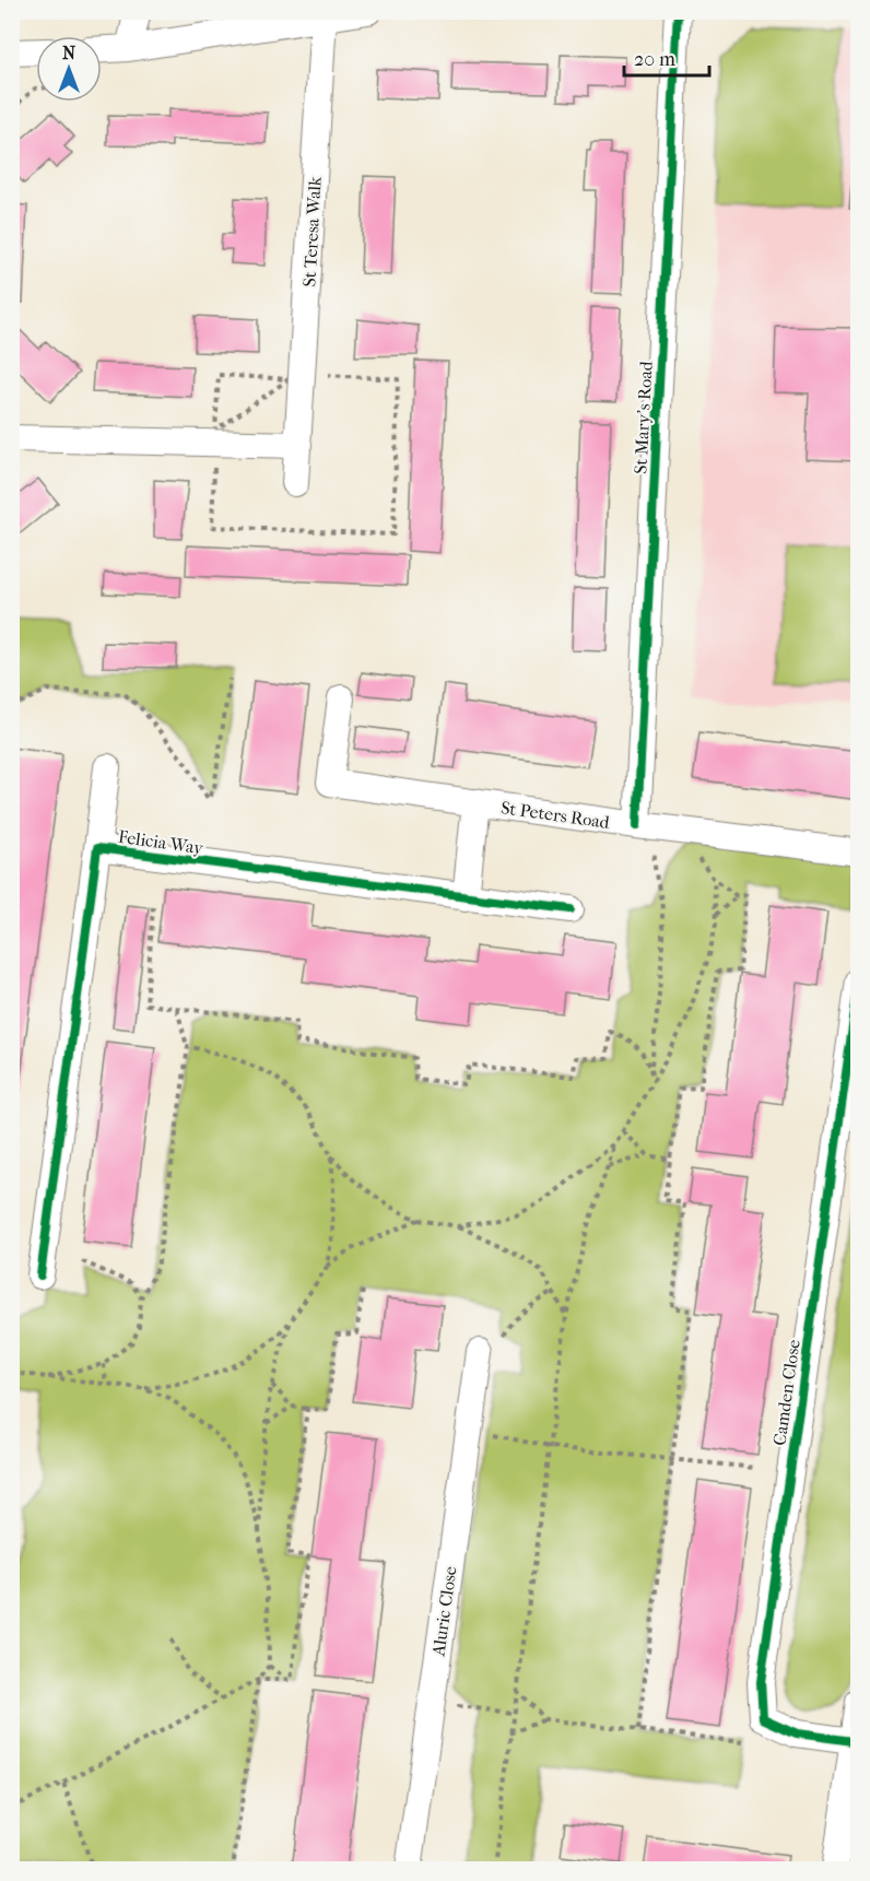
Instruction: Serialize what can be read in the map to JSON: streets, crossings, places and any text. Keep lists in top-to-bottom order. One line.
{"streets":{"street":["St Teresa Walk","St Mary's Road","St Peters Road","Felicia Way","Camden Close","Aluric Close"]},"crossings":[["St Mary's Road","St Peters Road"]],"scale_bar":"20 m","north":"top"}
